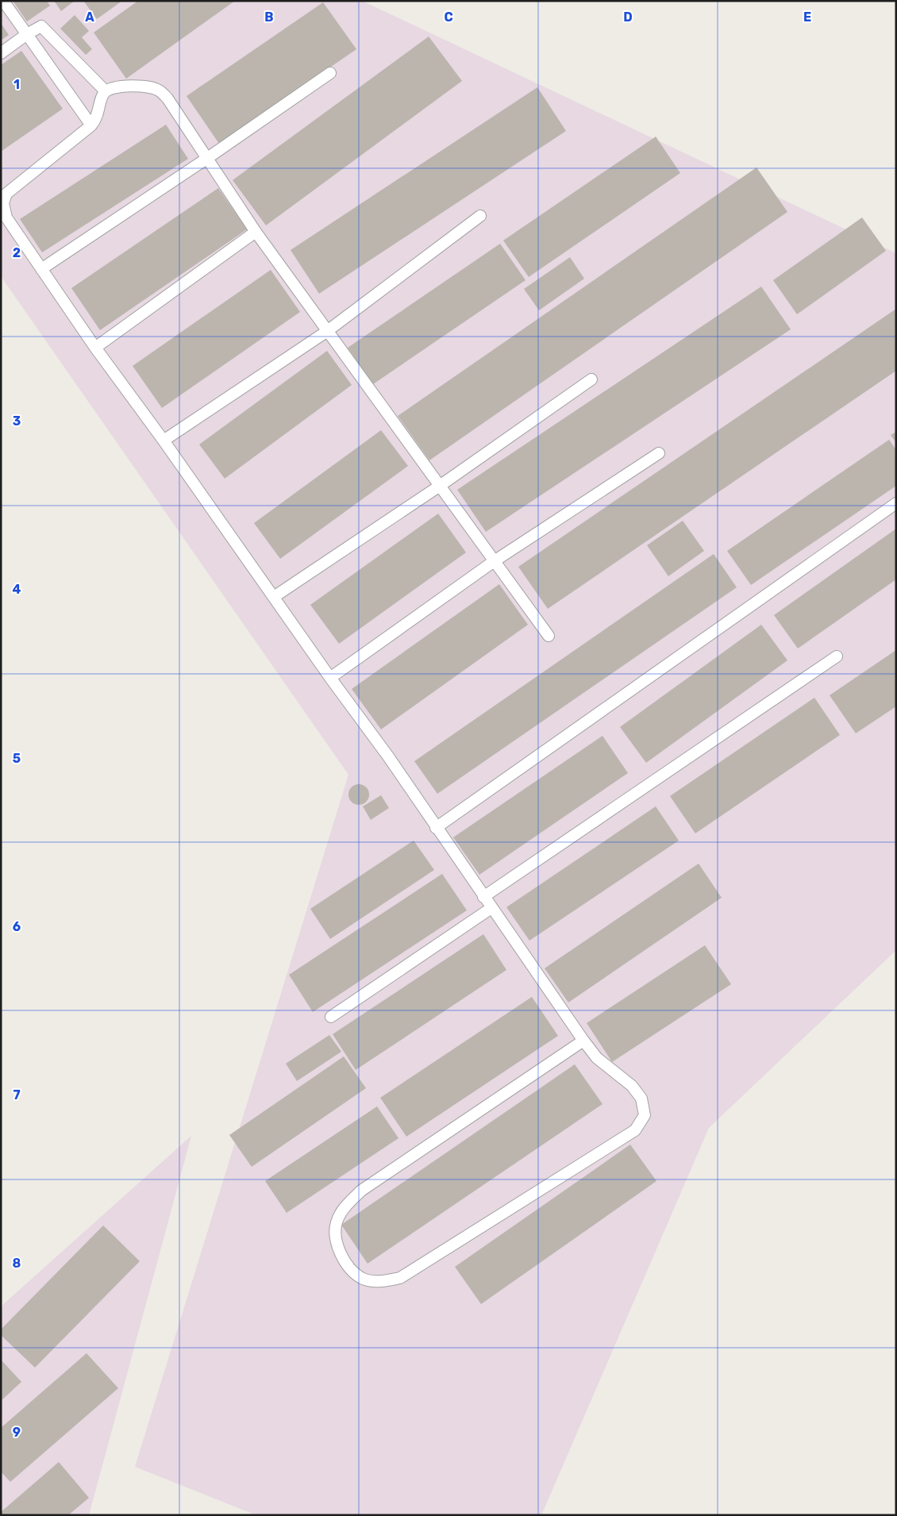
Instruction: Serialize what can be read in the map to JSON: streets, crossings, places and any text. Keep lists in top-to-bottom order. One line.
{"grid":{"columns":["A","B","C","D","E"],"rows":["1","2","3","4","5","6","7","8","9"]}}
